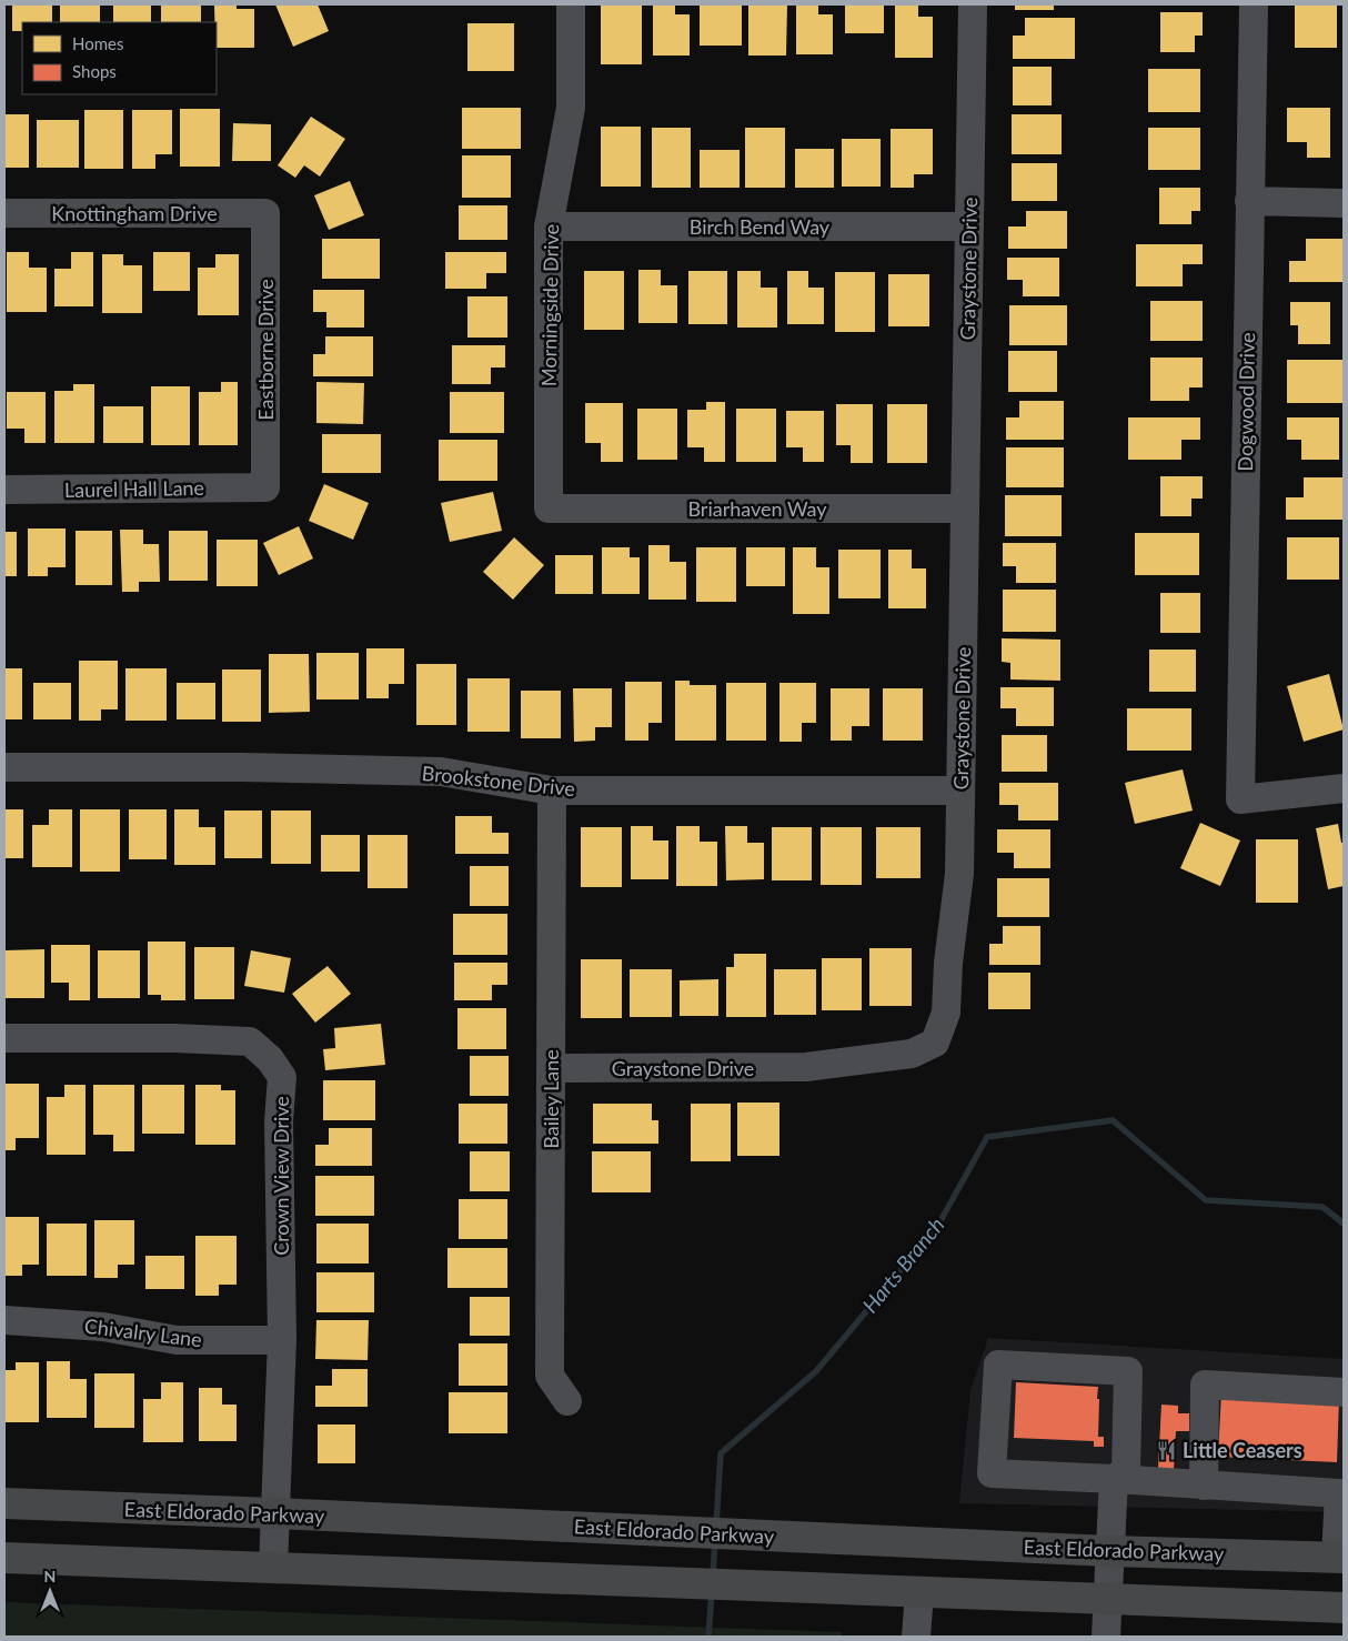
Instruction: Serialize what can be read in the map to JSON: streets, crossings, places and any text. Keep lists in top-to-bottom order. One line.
{"streets":{"main road":["East Eldorado Parkway"],"street":["Knottingham Drive","Birch Bend Way","Graystone Drive","Morningside Drive","Eastborne Drive","Dogwood Drive","Laurel Hall Lane","Briarhaven Way","Brookstone Drive","Bailey Lane","Crown View Drive","Chivalry Lane"]},"crossings":[["Knottingham Drive","Eastborne Drive"],["Birch Bend Way","Graystone Drive"],["Birch Bend Way","Morningside Drive"],["Graystone Drive","Briarhaven Way"],["Graystone Drive","Brookstone Drive"],["Graystone Drive","Bailey Lane"],["Morningside Drive","Briarhaven Way"],["Eastborne Drive","Laurel Hall Lane"],["Brookstone Drive","Bailey Lane"],["Crown View Drive","Chivalry Lane"],["Crown View Drive","East Eldorado Parkway"]],"water":["Harts Branch"],"places":{"restaurant":["Little Ceasers"]},"legend":["Homes","Shops"],"north":"top"}
